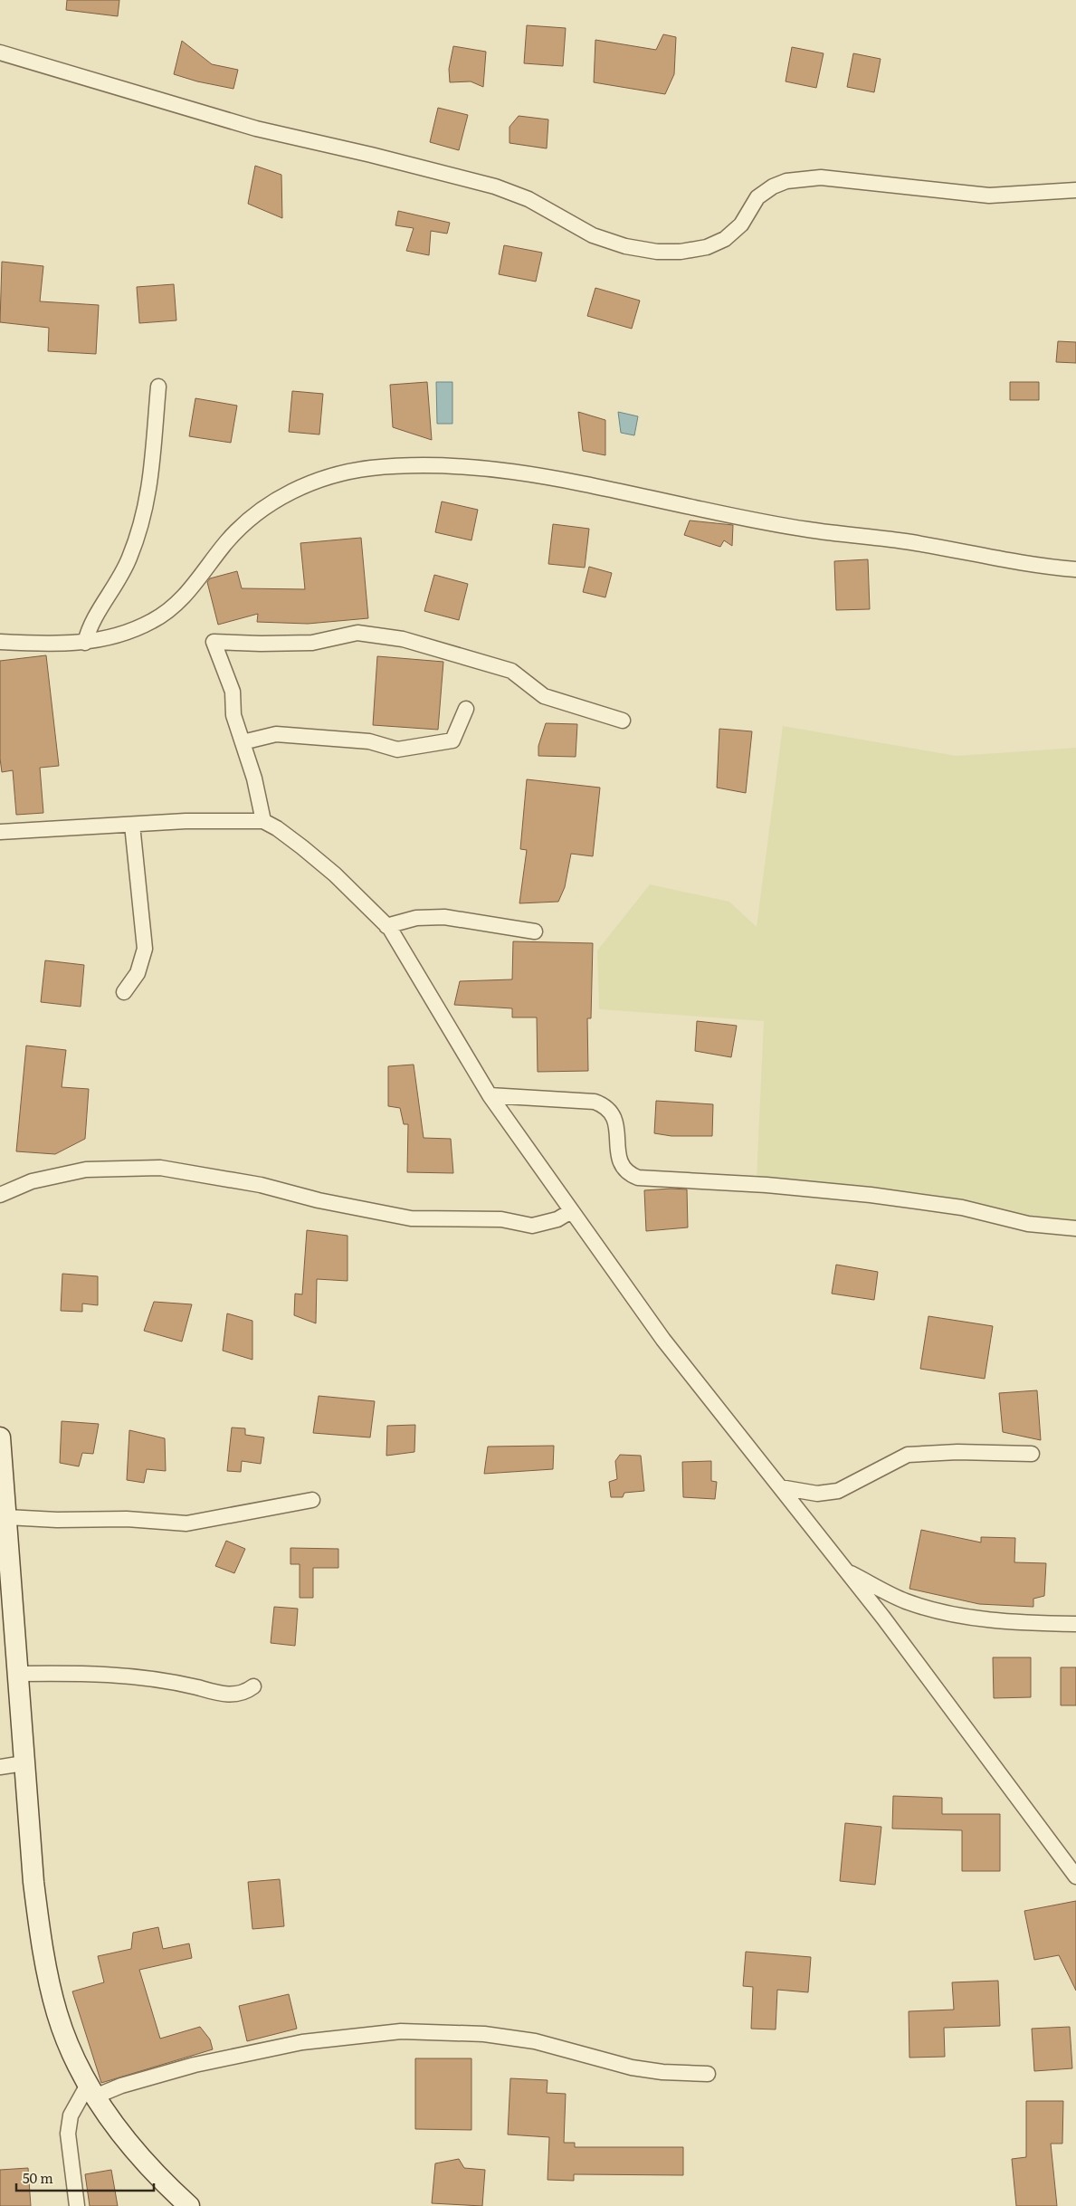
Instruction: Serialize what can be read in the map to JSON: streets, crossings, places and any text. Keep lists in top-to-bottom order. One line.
{"scale_bar":"50 m"}
